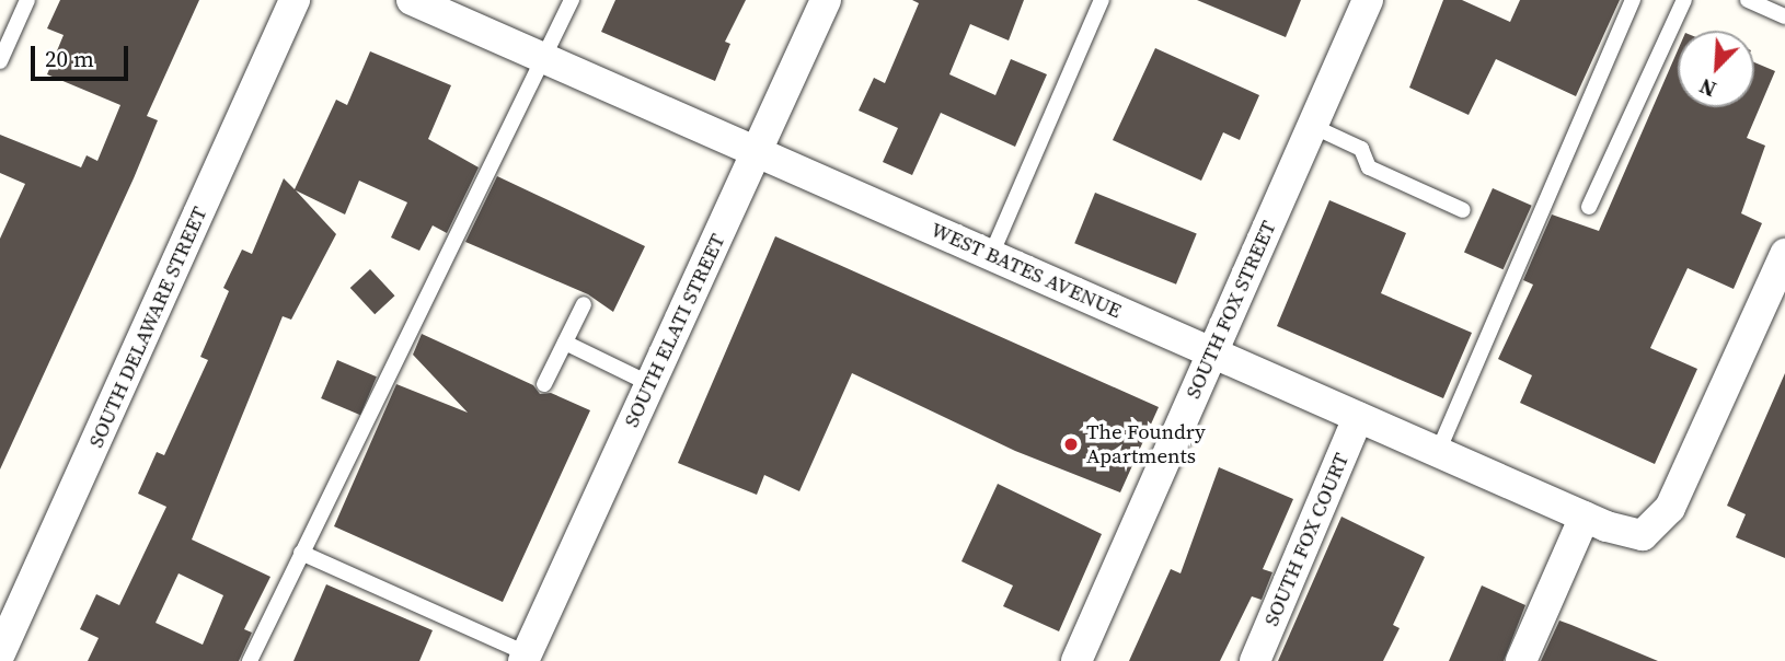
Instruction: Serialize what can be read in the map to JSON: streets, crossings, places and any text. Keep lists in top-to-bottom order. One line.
{"streets":{"street":["WEST BATES AVENUE","SOUTH FOX STREET","SOUTH DELAWARE STREET","SOUTH ELATI STREET","SOUTH FOX COURT"]},"crossings":[["WEST BATES AVENUE","SOUTH FOX STREET"],["WEST BATES AVENUE","SOUTH ELATI STREET"],["WEST BATES AVENUE","SOUTH FOX COURT"]],"places":["The Foundry Apartments"],"scale_bar":"20 m","north":"bottom left"}
